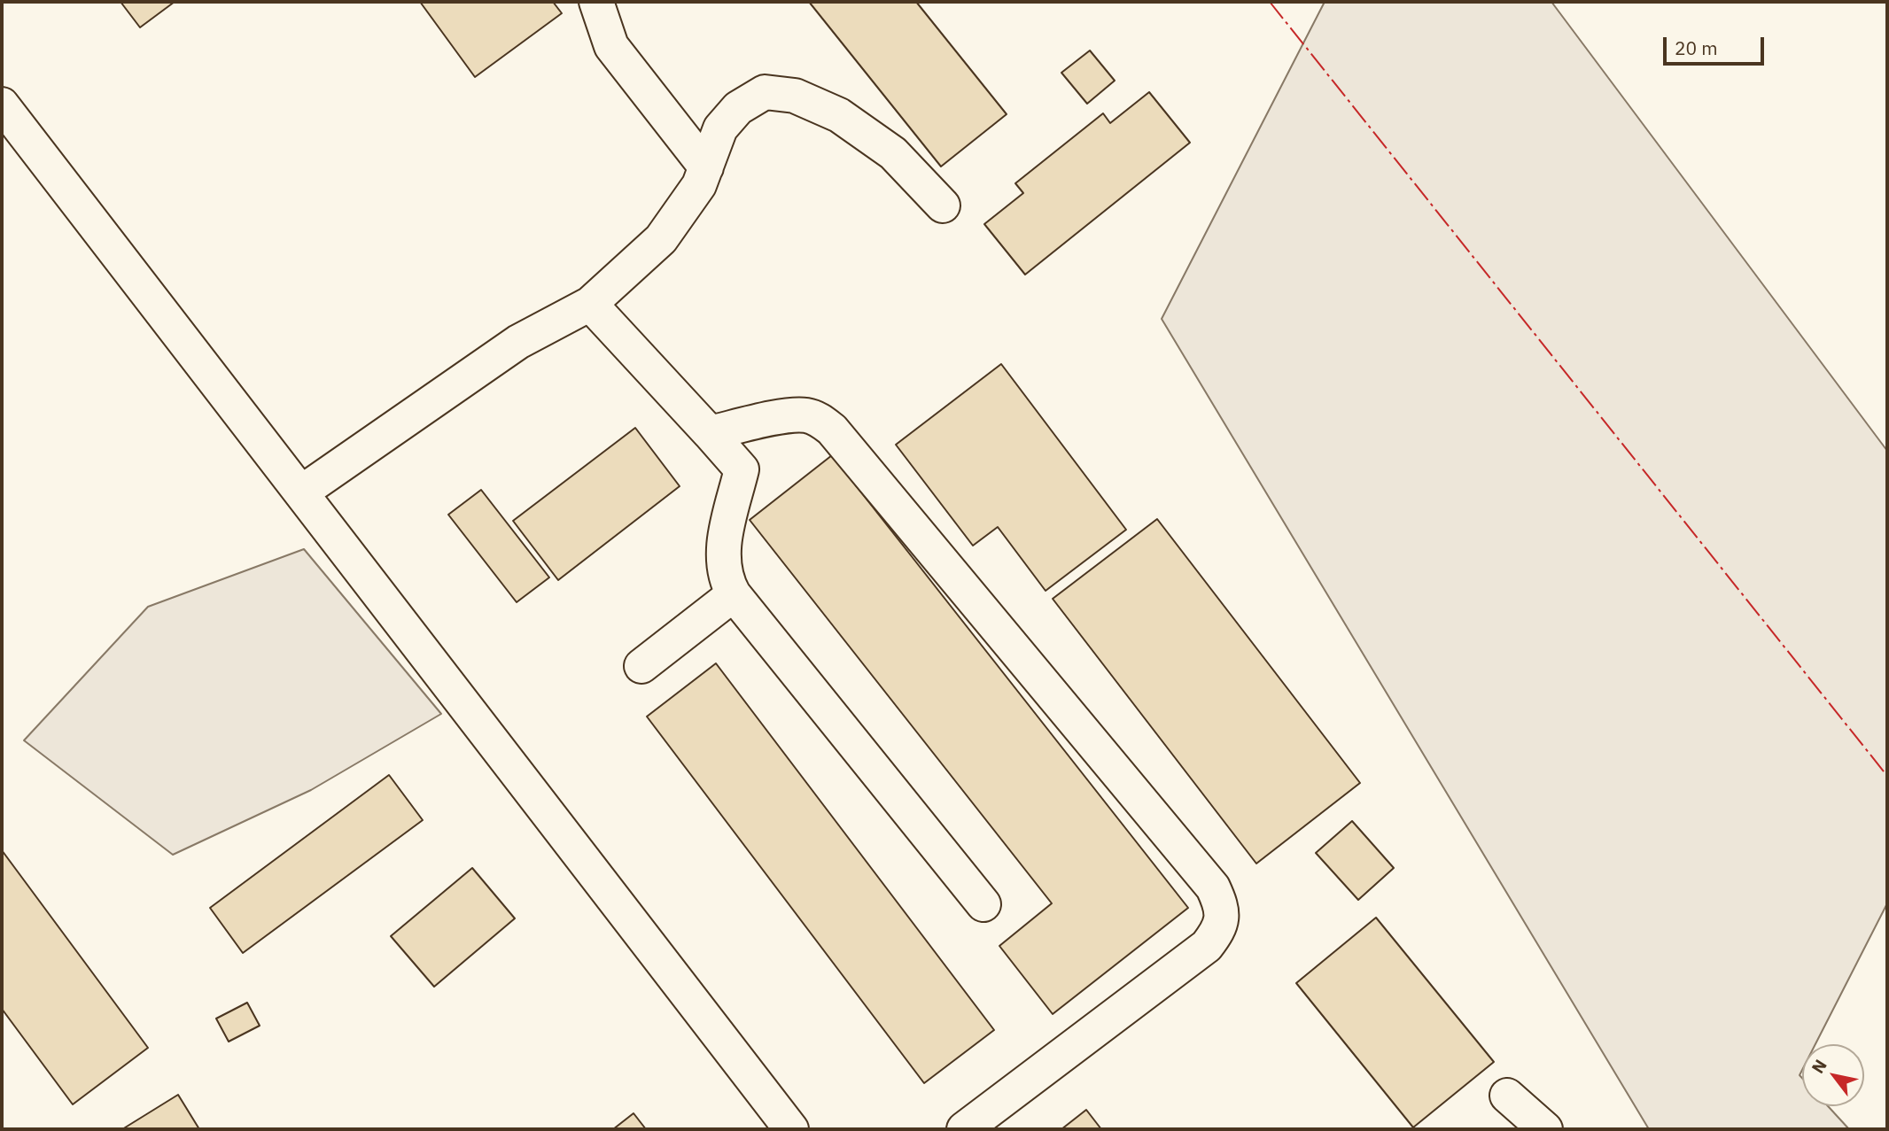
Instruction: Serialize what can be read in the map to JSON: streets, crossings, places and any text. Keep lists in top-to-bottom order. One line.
{"scale_bar":"20 m","north":"top left"}
